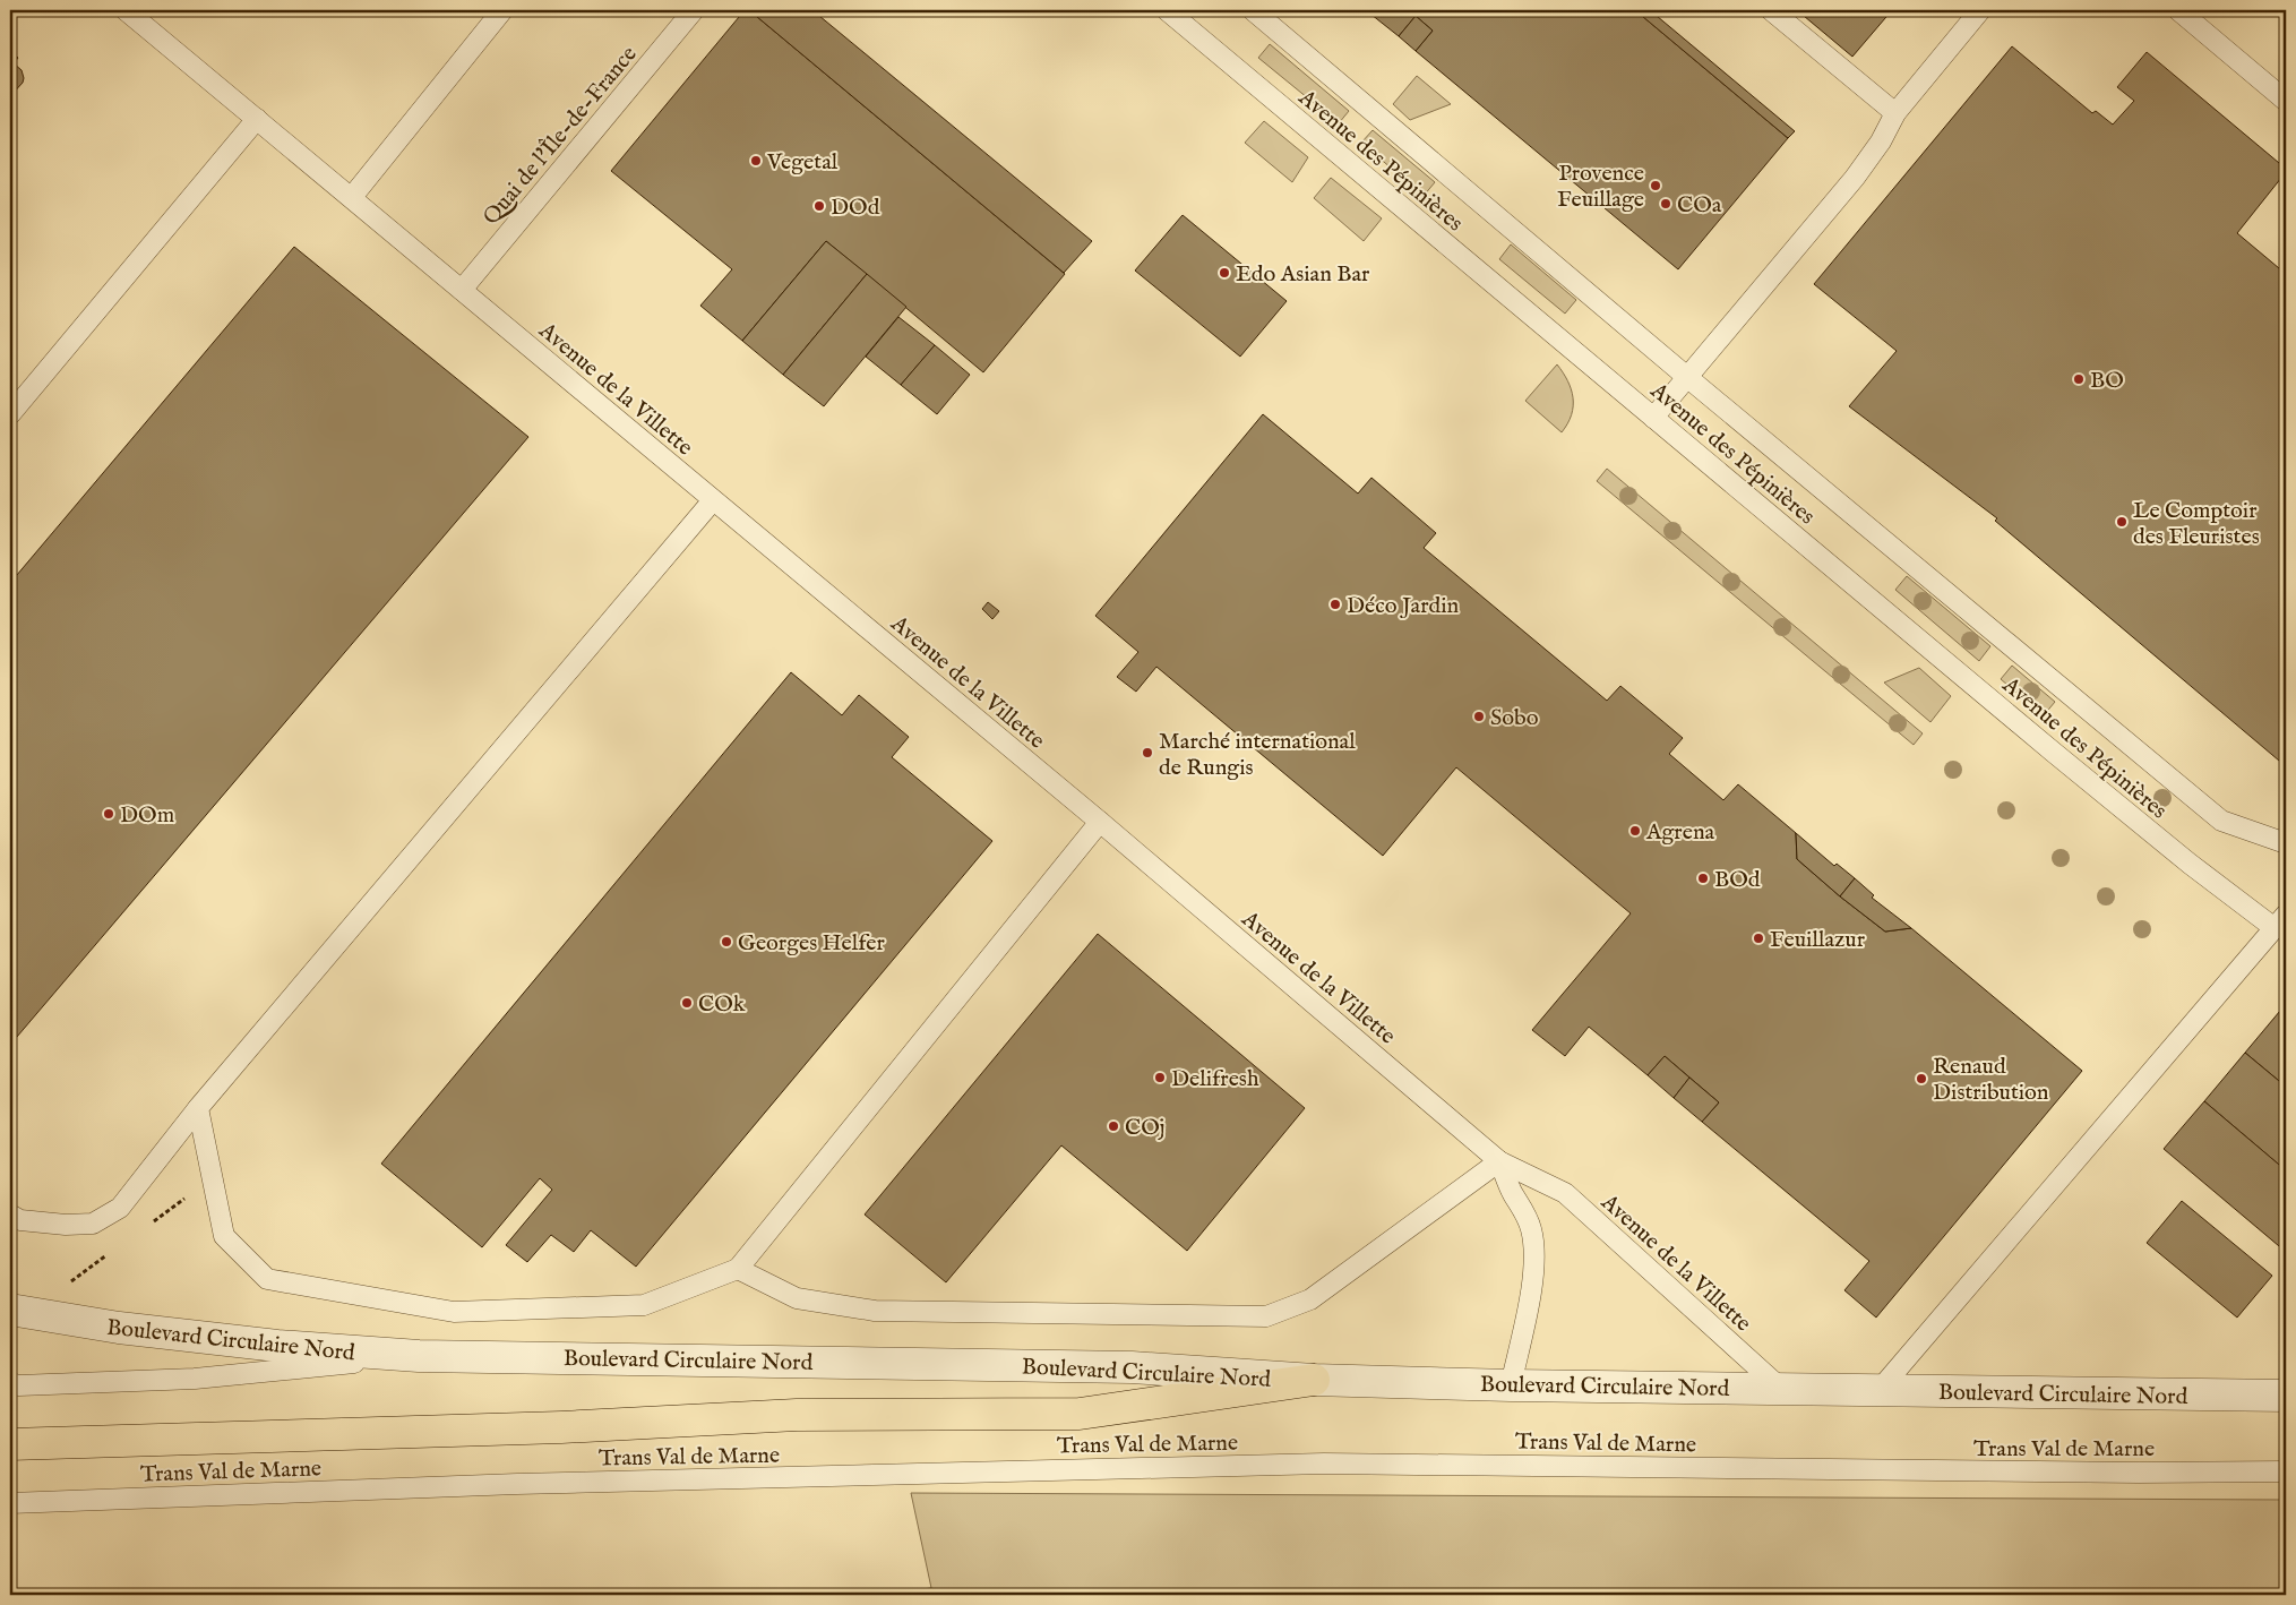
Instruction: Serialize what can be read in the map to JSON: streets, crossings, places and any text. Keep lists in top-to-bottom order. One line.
{"streets":{"street":["Boulevard Circulaire Nord"],"lane":["Quai de l'Île-de-France","Avenue des Pépinières","Avenue de la Villette","Trans Val de Marne"]},"crossings":[["Quai de l'Île-de-France","Avenue de la Villette"],["Avenue de la Villette","Boulevard Circulaire Nord"]],"places":["Vegetal","Provence Feuillage","COa","DOd","Edo Asian Bar","BO","Le Comptoir des Fleuristes","Déco Jardin","Sobo","Marché international de Rungis","DOm","Agrena","BOd","Feuillazur","Georges Helfer","COk","Delifresh","Renaud Distribution","COj"]}
